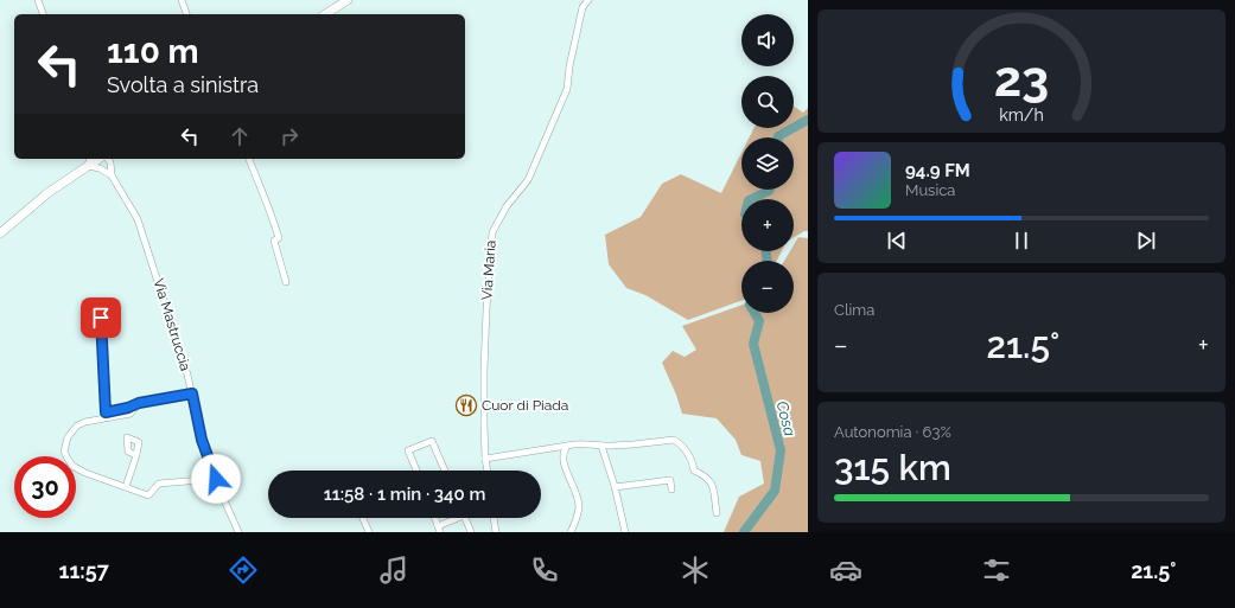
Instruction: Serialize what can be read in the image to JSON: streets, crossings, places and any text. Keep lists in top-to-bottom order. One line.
{"streets":{"street":["Via Maria","Via Mastruccia"]},"water":["Cosa"],"places":{"restaurant":["Cuor di Piada"]},"page":{"map_buttons":["+","−"],"turn":["110 m","Svolta a sinistra"],"song":["94.9 FM","Musica"],"tile":["Clima",["Autonomia · 63%","315 km"]],"heat":["−","21.5°","+"],"limit":"30","trip":"11:58 · 1 min · 340 m","tabs":["11:57","21.5°"],"gauge":["23","km/h"]}}
